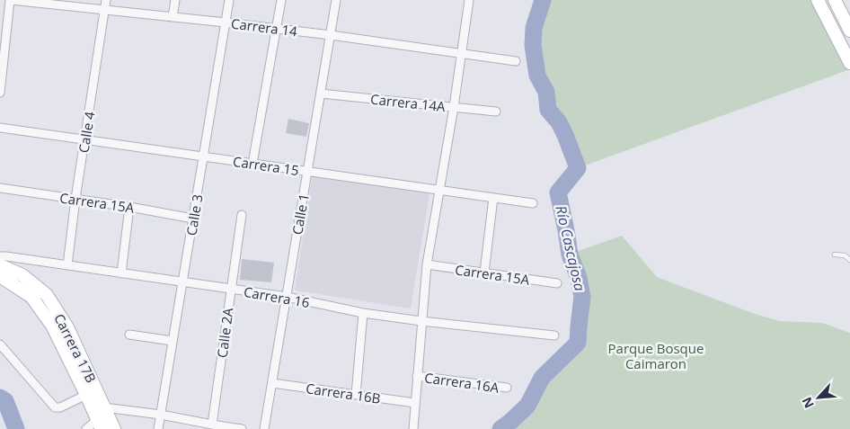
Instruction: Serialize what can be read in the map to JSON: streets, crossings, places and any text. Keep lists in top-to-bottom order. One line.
{"streets":{"street":["Carrera 14","Carrera 14A","Calle 4","Carrera 15","Carrera 15A","Calle 1","Calle 3","Carrera 16","Calle 2A","Carrera 17B","Carrera 16A","Carrera 16B"]},"crossings":[["Carrera 14","Calle 4"],["Carrera 14","Calle 1"],["Carrera 14","Calle 3"],["Carrera 14A","Calle 1"],["Calle 4","Carrera 15"],["Calle 4","Carrera 15A"],["Calle 4","Carrera 16"],["Carrera 15","Calle 1"],["Carrera 15","Calle 3"],["Carrera 15A","Calle 3"],["Calle 1","Carrera 16"],["Calle 1","Carrera 16B"],["Calle 3","Carrera 16"],["Carrera 16","Calle 2A"]],"water":["Río Cascajosa"],"parks":["Parque Bosque Caimaron"],"north":"bottom left"}
